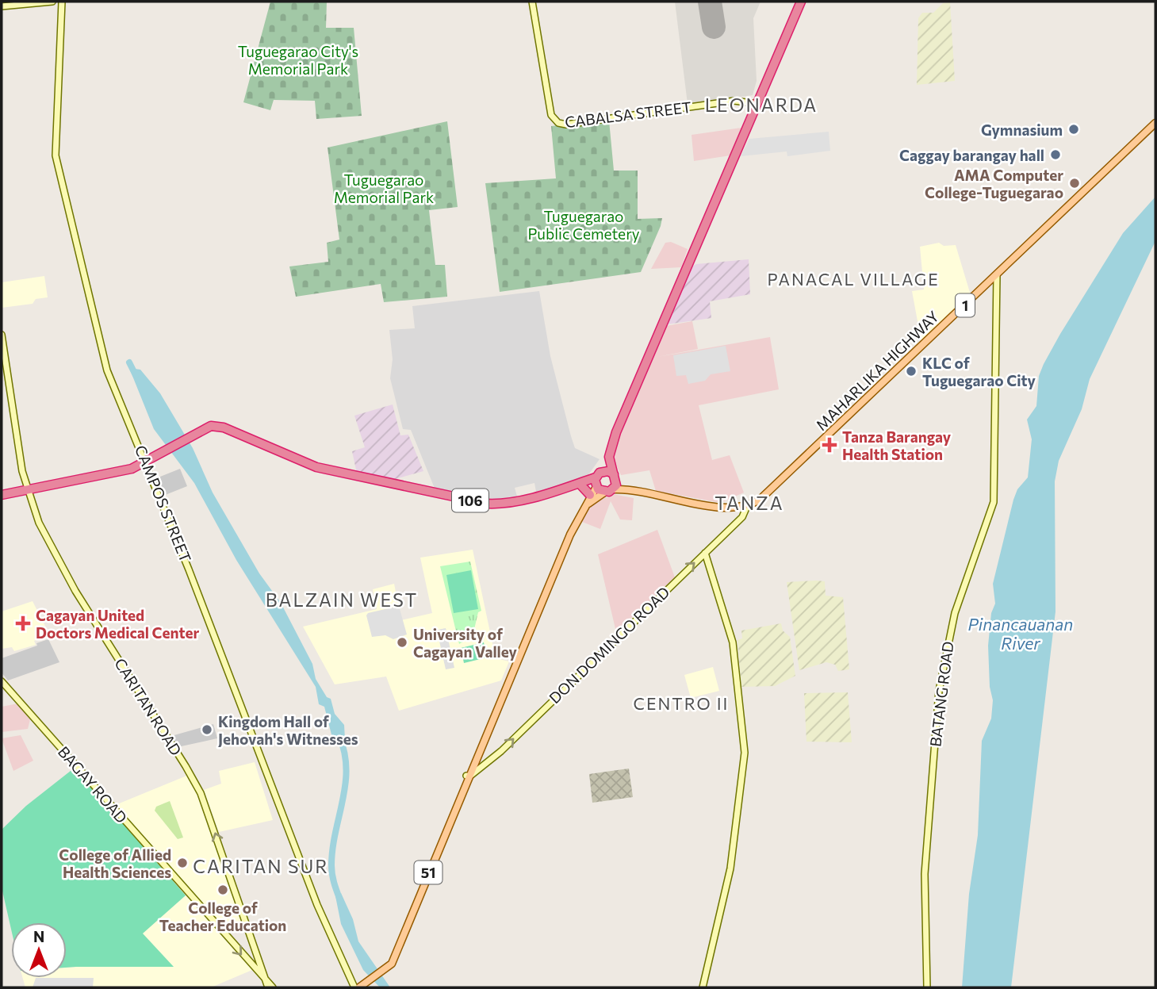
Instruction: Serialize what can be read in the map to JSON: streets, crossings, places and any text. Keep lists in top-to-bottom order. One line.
{"streets":{"highway":["106"],"main road":["1","MAHARLIKA HIGHWAY","51"],"street":["CABALSA STREET","CAMPOS STREET","DON DOMINGO ROAD","BATANG ROAD","CARITAN ROAD","BAGAY ROAD"]},"crossings":[["MAHARLIKA HIGHWAY","DON DOMINGO ROAD"],["MAHARLIKA HIGHWAY","BATANG ROAD"],["106","CAMPOS STREET"],["106","CARITAN ROAD"],["106","51"],["CAMPOS STREET","51"],["DON DOMINGO ROAD","51"],["CARITAN ROAD","BAGAY ROAD"]],"one_way":["DON DOMINGO ROAD","CARITAN ROAD","BAGAY ROAD"],"districts":["LEONARDA","PANACAL VILLAGE","TANZA","BALZAIN WEST","CENTRO II","CARITAN SUR"],"water":["Pinancauanan River"],"parks":["Tuguegarao City's Memorial Park","Tuguegarao Memorial Park","Tuguegarao Public Cemetery"],"places":{"other":["Gymnasium","Caggay barangay hall","AMA Computer College-Tuguegarao","KLC of Tuguegarao City","University of Cagayan Valley","Kingdom Hall of Jehovah's Witnesses","College of Allied Health Sciences","College of Teacher Education"],"health":["Tanza Barangay Health Station","Cagayan United Doctors Medical Center"]},"north":"top"}
